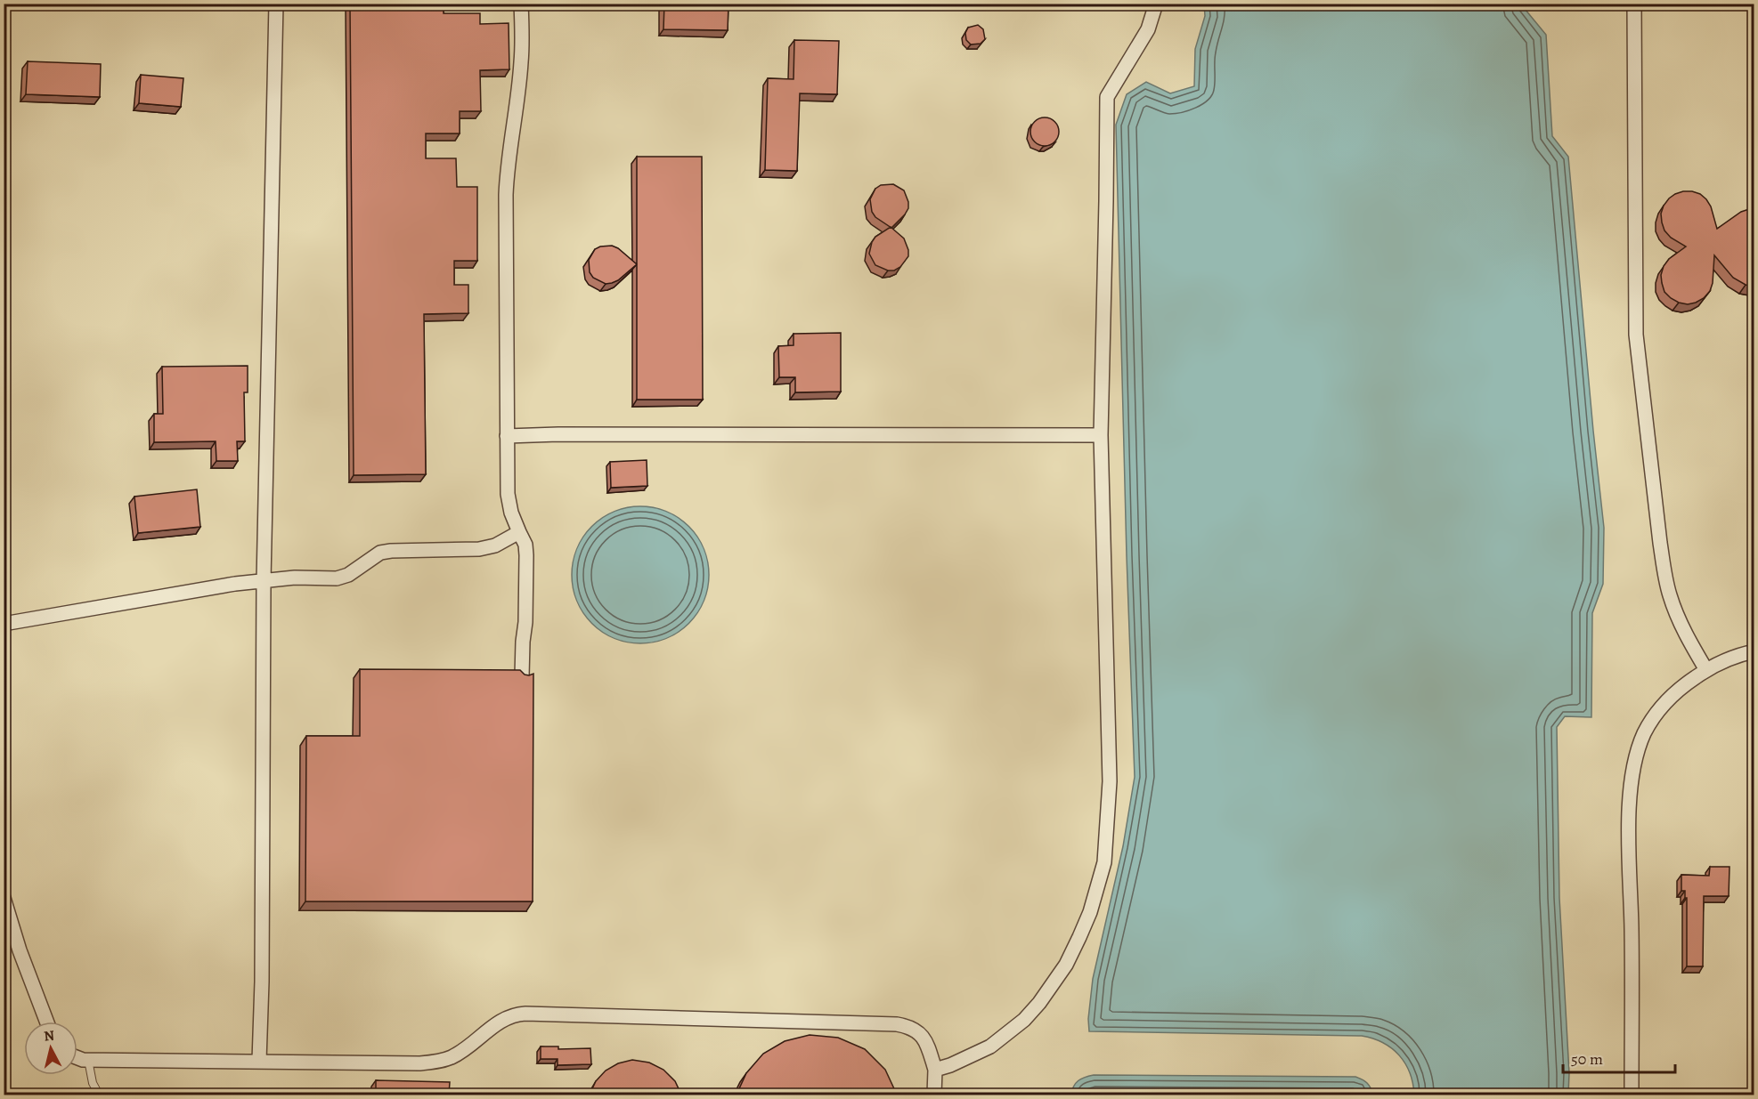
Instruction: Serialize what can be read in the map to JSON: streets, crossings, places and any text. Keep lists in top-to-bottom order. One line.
{"scale_bar":"50 m","north":"top"}
